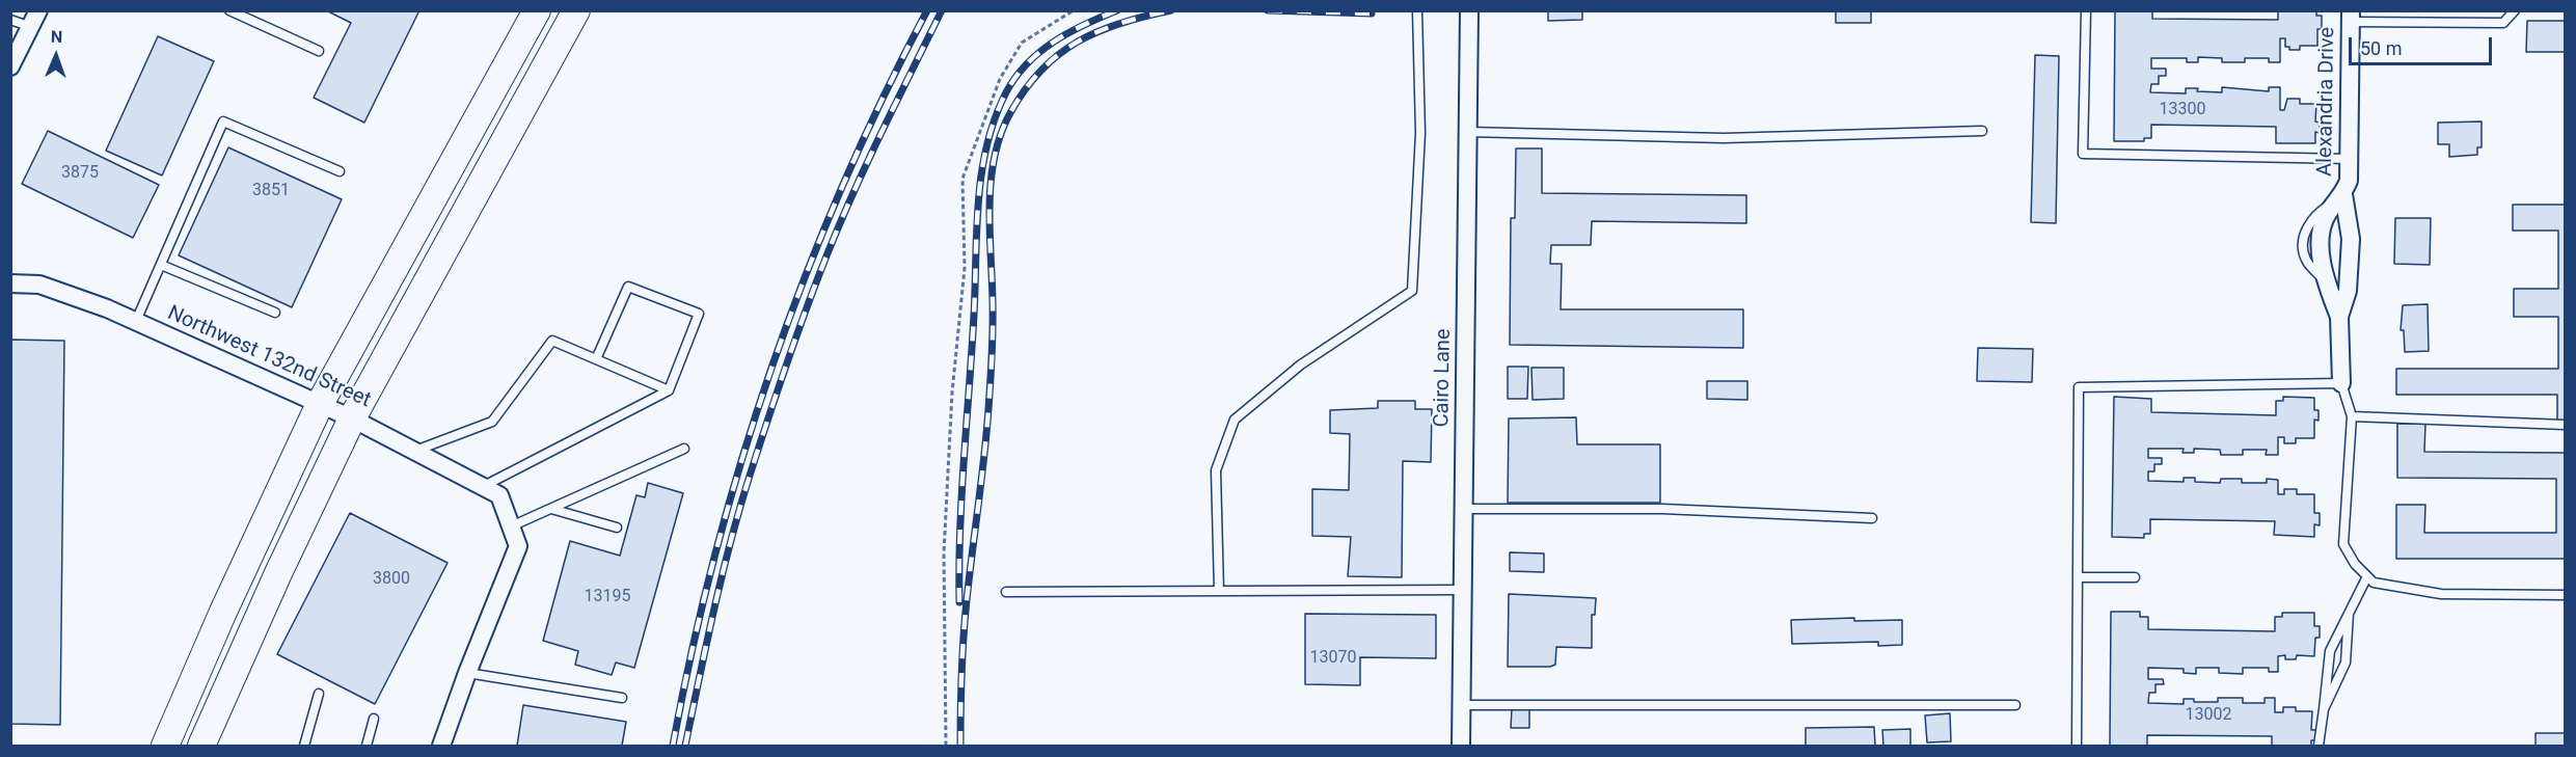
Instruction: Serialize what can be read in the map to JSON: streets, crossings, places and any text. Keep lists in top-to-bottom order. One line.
{"streets":{"street":["Alexandria Drive","Northwest 132nd Street","Cairo Lane"]},"house_numbers":["13300","3875","3851","3800","13195","13070","13002"],"scale_bar":"50 m","north":"top"}
